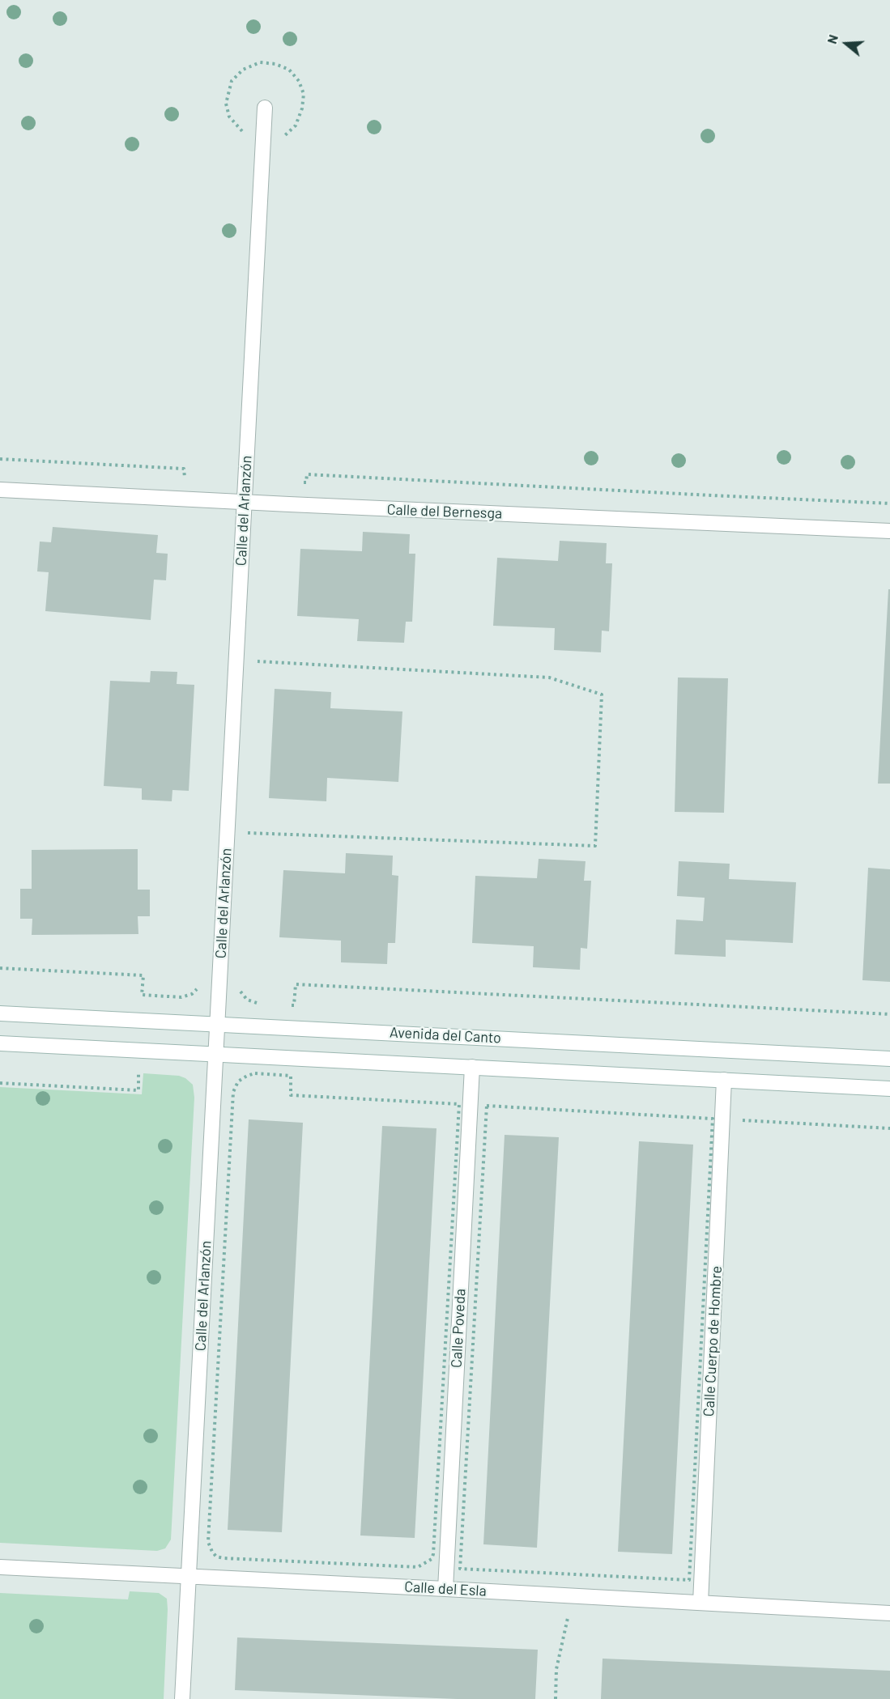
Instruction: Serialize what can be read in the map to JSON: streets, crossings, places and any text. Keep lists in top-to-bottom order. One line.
{"streets":{"street":["Calle del Arlanzón","Calle del Bernesga","Avenida del Canto","Calle Poveda","Calle Cuerpo de Hombre","Calle del Esla"]},"crossings":[["Calle del Arlanzón","Calle del Bernesga"],["Calle del Arlanzón","Avenida del Canto"],["Calle del Arlanzón","Calle del Esla"],["Avenida del Canto","Calle Poveda"],["Avenida del Canto","Calle Cuerpo de Hombre"],["Calle Poveda","Calle del Esla"],["Calle Cuerpo de Hombre","Calle del Esla"]],"north":"left"}
